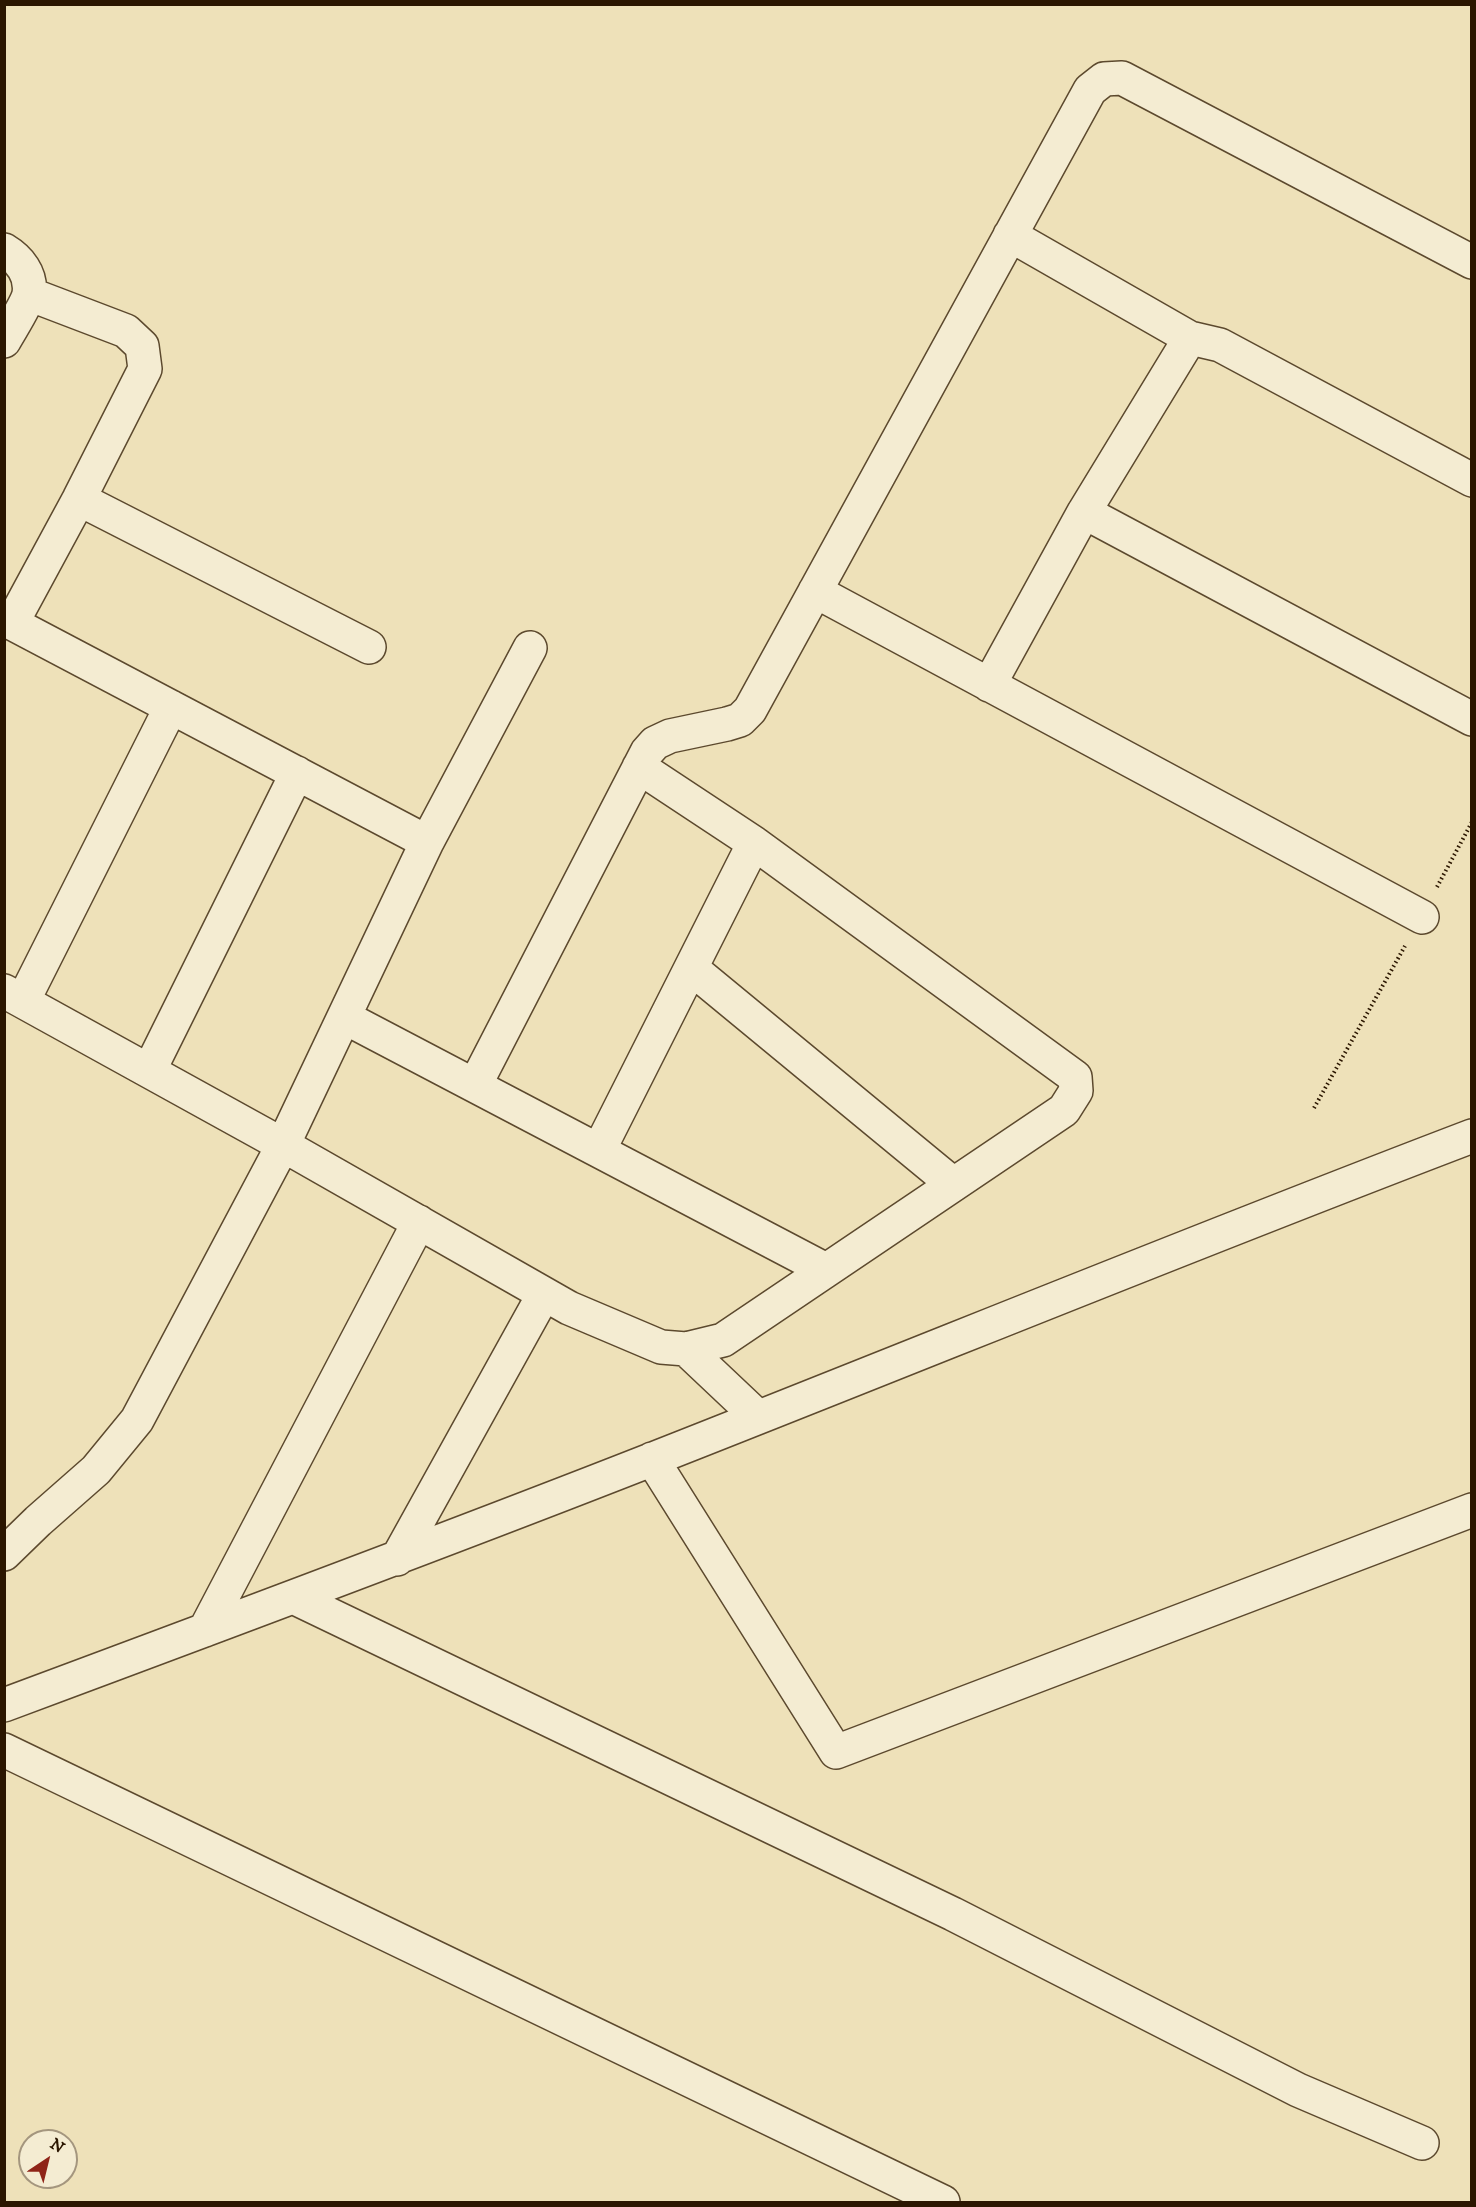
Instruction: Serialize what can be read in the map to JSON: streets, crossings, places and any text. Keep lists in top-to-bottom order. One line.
{"north":"top right"}
